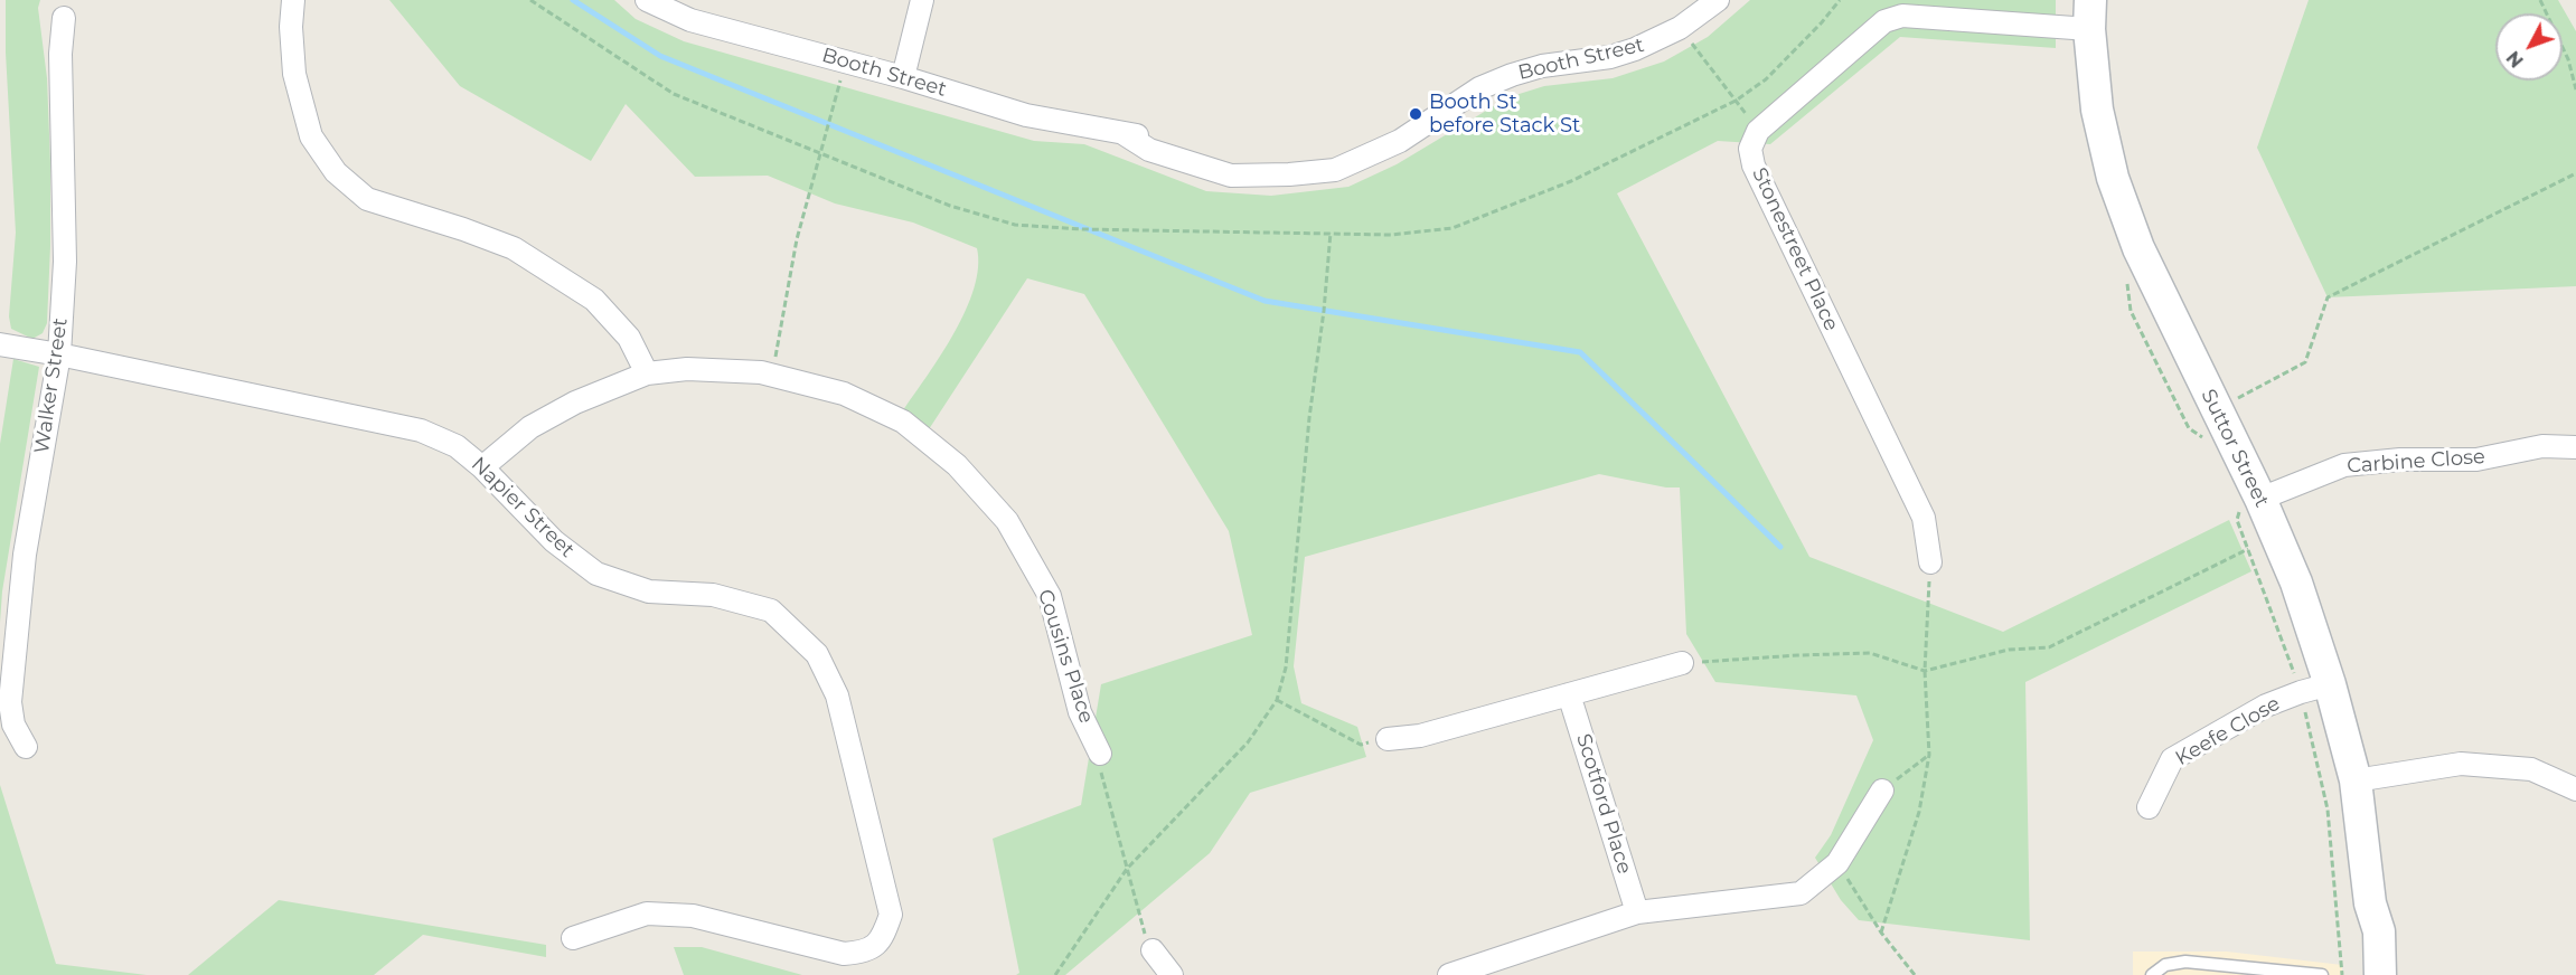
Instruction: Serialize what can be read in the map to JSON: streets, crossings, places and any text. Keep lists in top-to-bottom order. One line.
{"streets":{"street":["Booth Street","Stonestreet Place","Walker Street","Suttor Street","Carbine Close","Napier Street","Cousins Place","Keefe Close","Scotford Place"]},"crossings":[["Walker Street","Napier Street"],["Suttor Street","Carbine Close"],["Suttor Street","Keefe Close"],["Napier Street","Cousins Place"]],"places":["Booth St before Stack St"],"north":"bottom left"}
